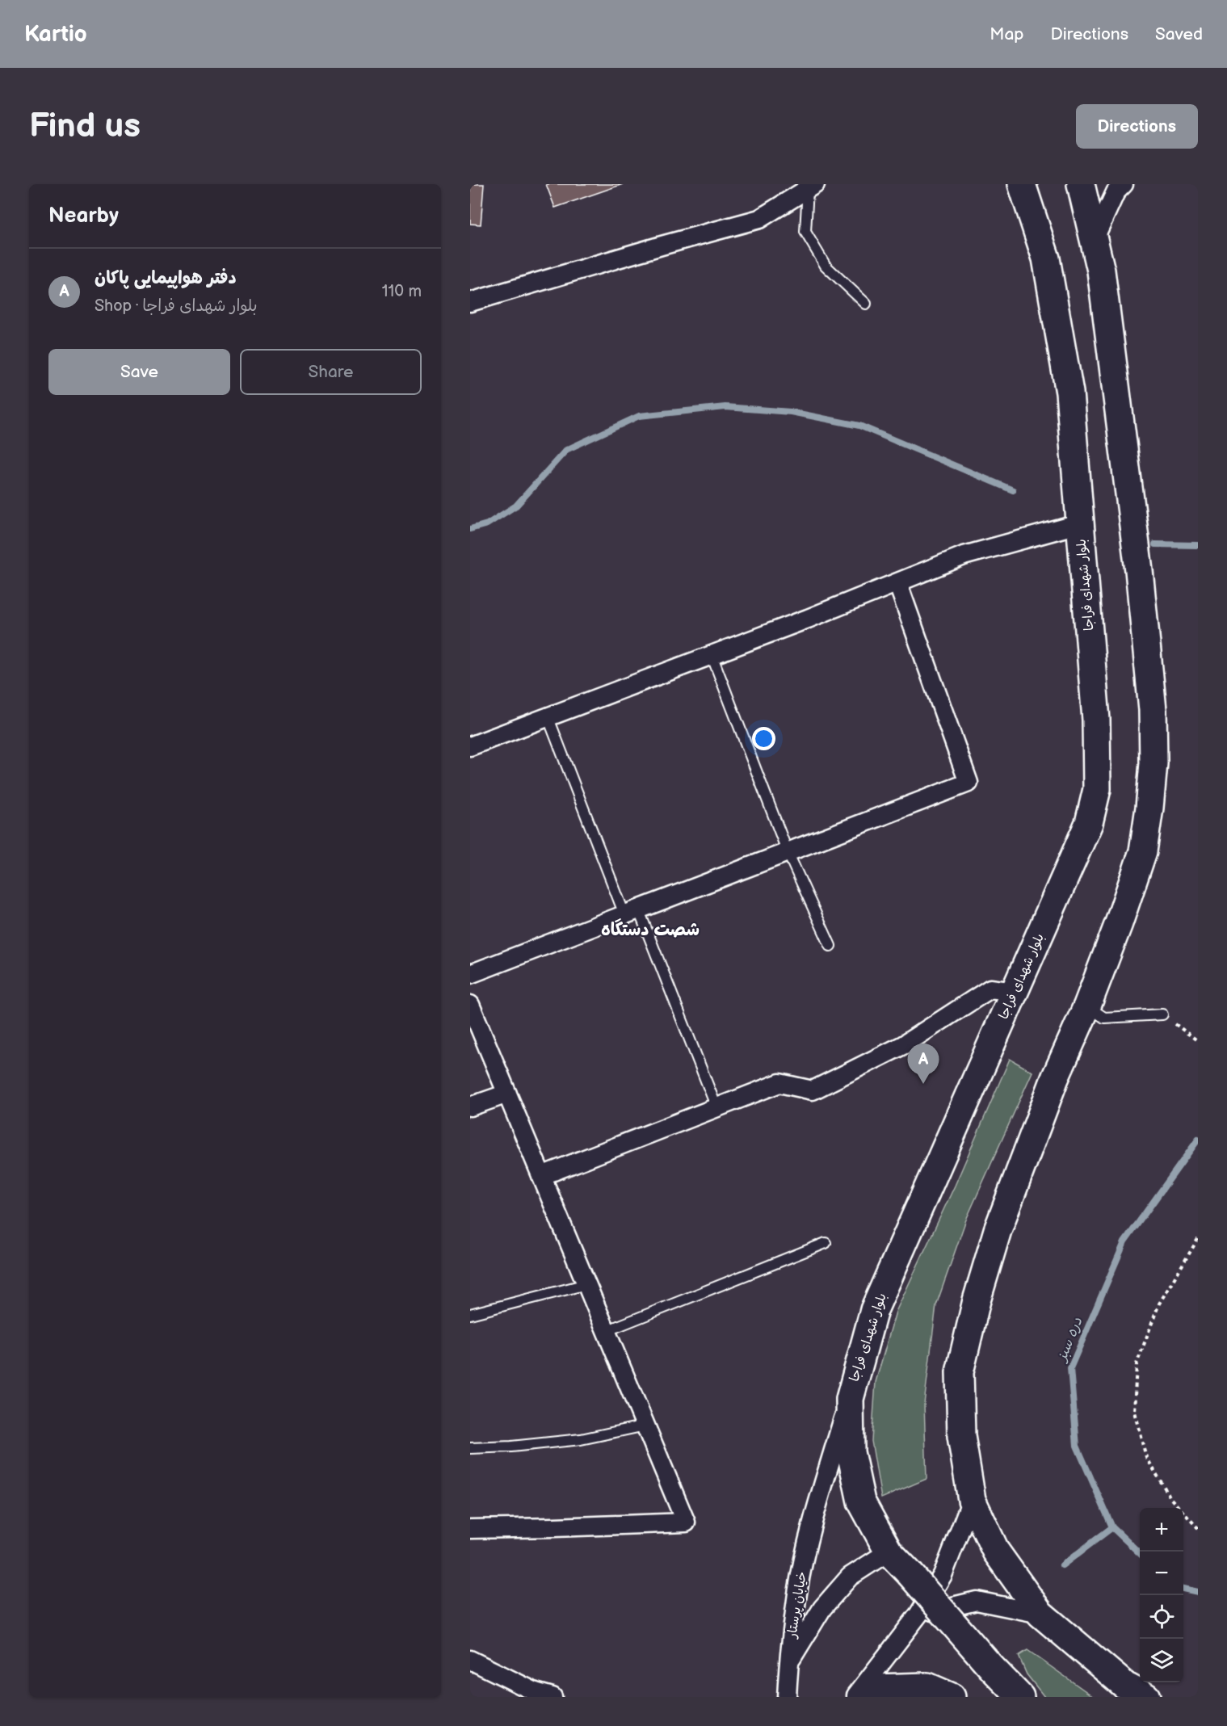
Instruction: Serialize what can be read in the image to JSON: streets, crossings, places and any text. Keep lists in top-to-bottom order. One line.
{"streets":{"main road":["بلوار شهدای فراجا"],"street":["خیابان پرستار"]},"crossings":[["بلوار شهدای فراجا","خیابان پرستار"]],"districts":["شصت دستگاه"],"water":["دره سبز"],"page":{"header":"Kartio","nav":["Map","Directions","Saved"],"buttons":["Directions",["Save","Share"]],"title":"Find us","heading":"Nearby","list":[{"mark":"A","name":"دفتر هواپیمایی پاکان","note":"Shop · بلوار شهدای فراجا","value":"110 m"}],"pins":"A","map_buttons":["+","−"]}}
